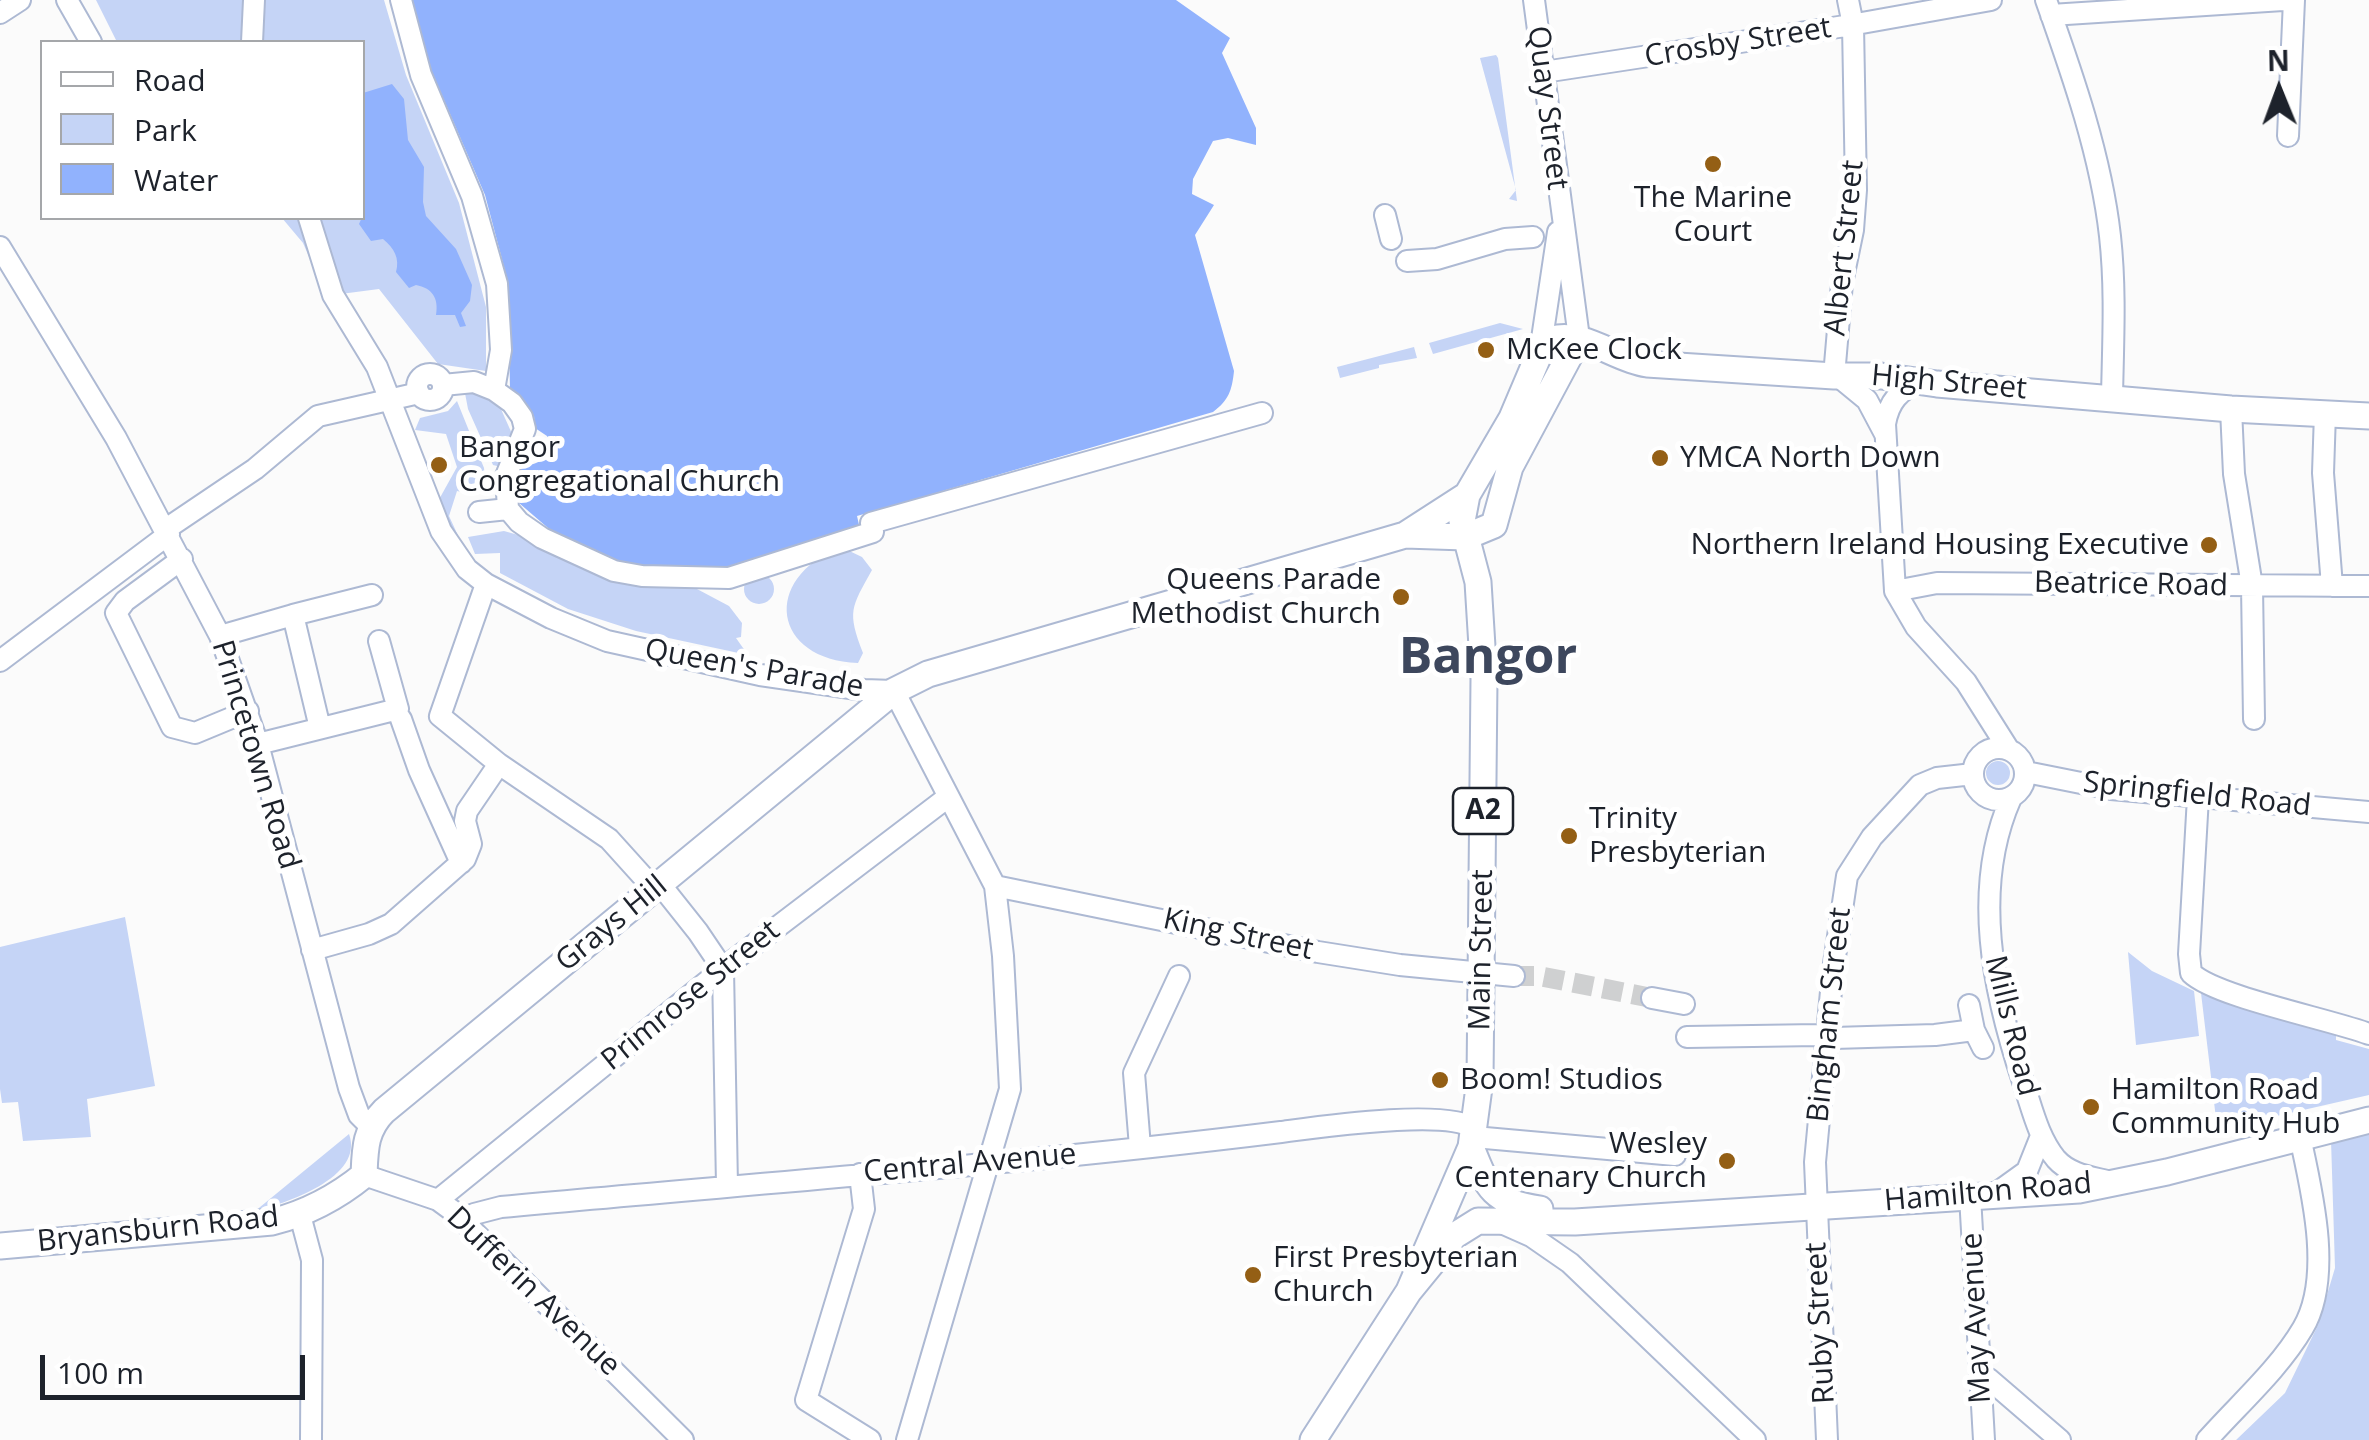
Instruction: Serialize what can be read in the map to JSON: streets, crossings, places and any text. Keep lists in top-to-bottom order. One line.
{"streets":{"main road":["High Street","Queen's Parade","A2","Grays Hill","Main Street","Hamilton Road","Bryansburn Road"],"street":["Crosby Street","Quay Street","Albert Street","Beatrice Road","Princetown Road","Springfield Road","King Street","Primrose Street","Bingham Street","Mills Road","Central Avenue","Dufferin Avenue","May Avenue","Ruby Street"]},"crossings":[["Crosby Street","Quay Street"],["Crosby Street","Albert Street"],["Albert Street","High Street"],["Queen's Parade","Grays Hill"],["Princetown Road","Grays Hill"],["Springfield Road","Bingham Street"],["Springfield Road","Mills Road"],["King Street","Main Street"],["Main Street","Central Avenue"],["Main Street","Hamilton Road"],["Primrose Street","Dufferin Avenue"],["Bingham Street","Mills Road"],["Bingham Street","Hamilton Road"],["Bingham Street","Ruby Street"],["Mills Road","Hamilton Road"],["Mills Road","May Avenue"],["Central Avenue","Hamilton Road"],["Central Avenue","Dufferin Avenue"],["Hamilton Road","May Avenue"],["Hamilton Road","Ruby Street"],["Bryansburn Road","Dufferin Avenue"]],"districts":["Bangor"],"places":["The Marine Court","McKee Clock","YMCA North Down","Bangor Congregational Church","Northern Ireland Housing Executive","Queens Parade Methodist Church","Trinity Presbyterian","Boom! Studios","Hamilton Road Community Hub","Wesley Centenary Church","First Presbyterian Church"],"legend":["Road","Park","Water"],"scale_bar":"100 m","north":"top"}
